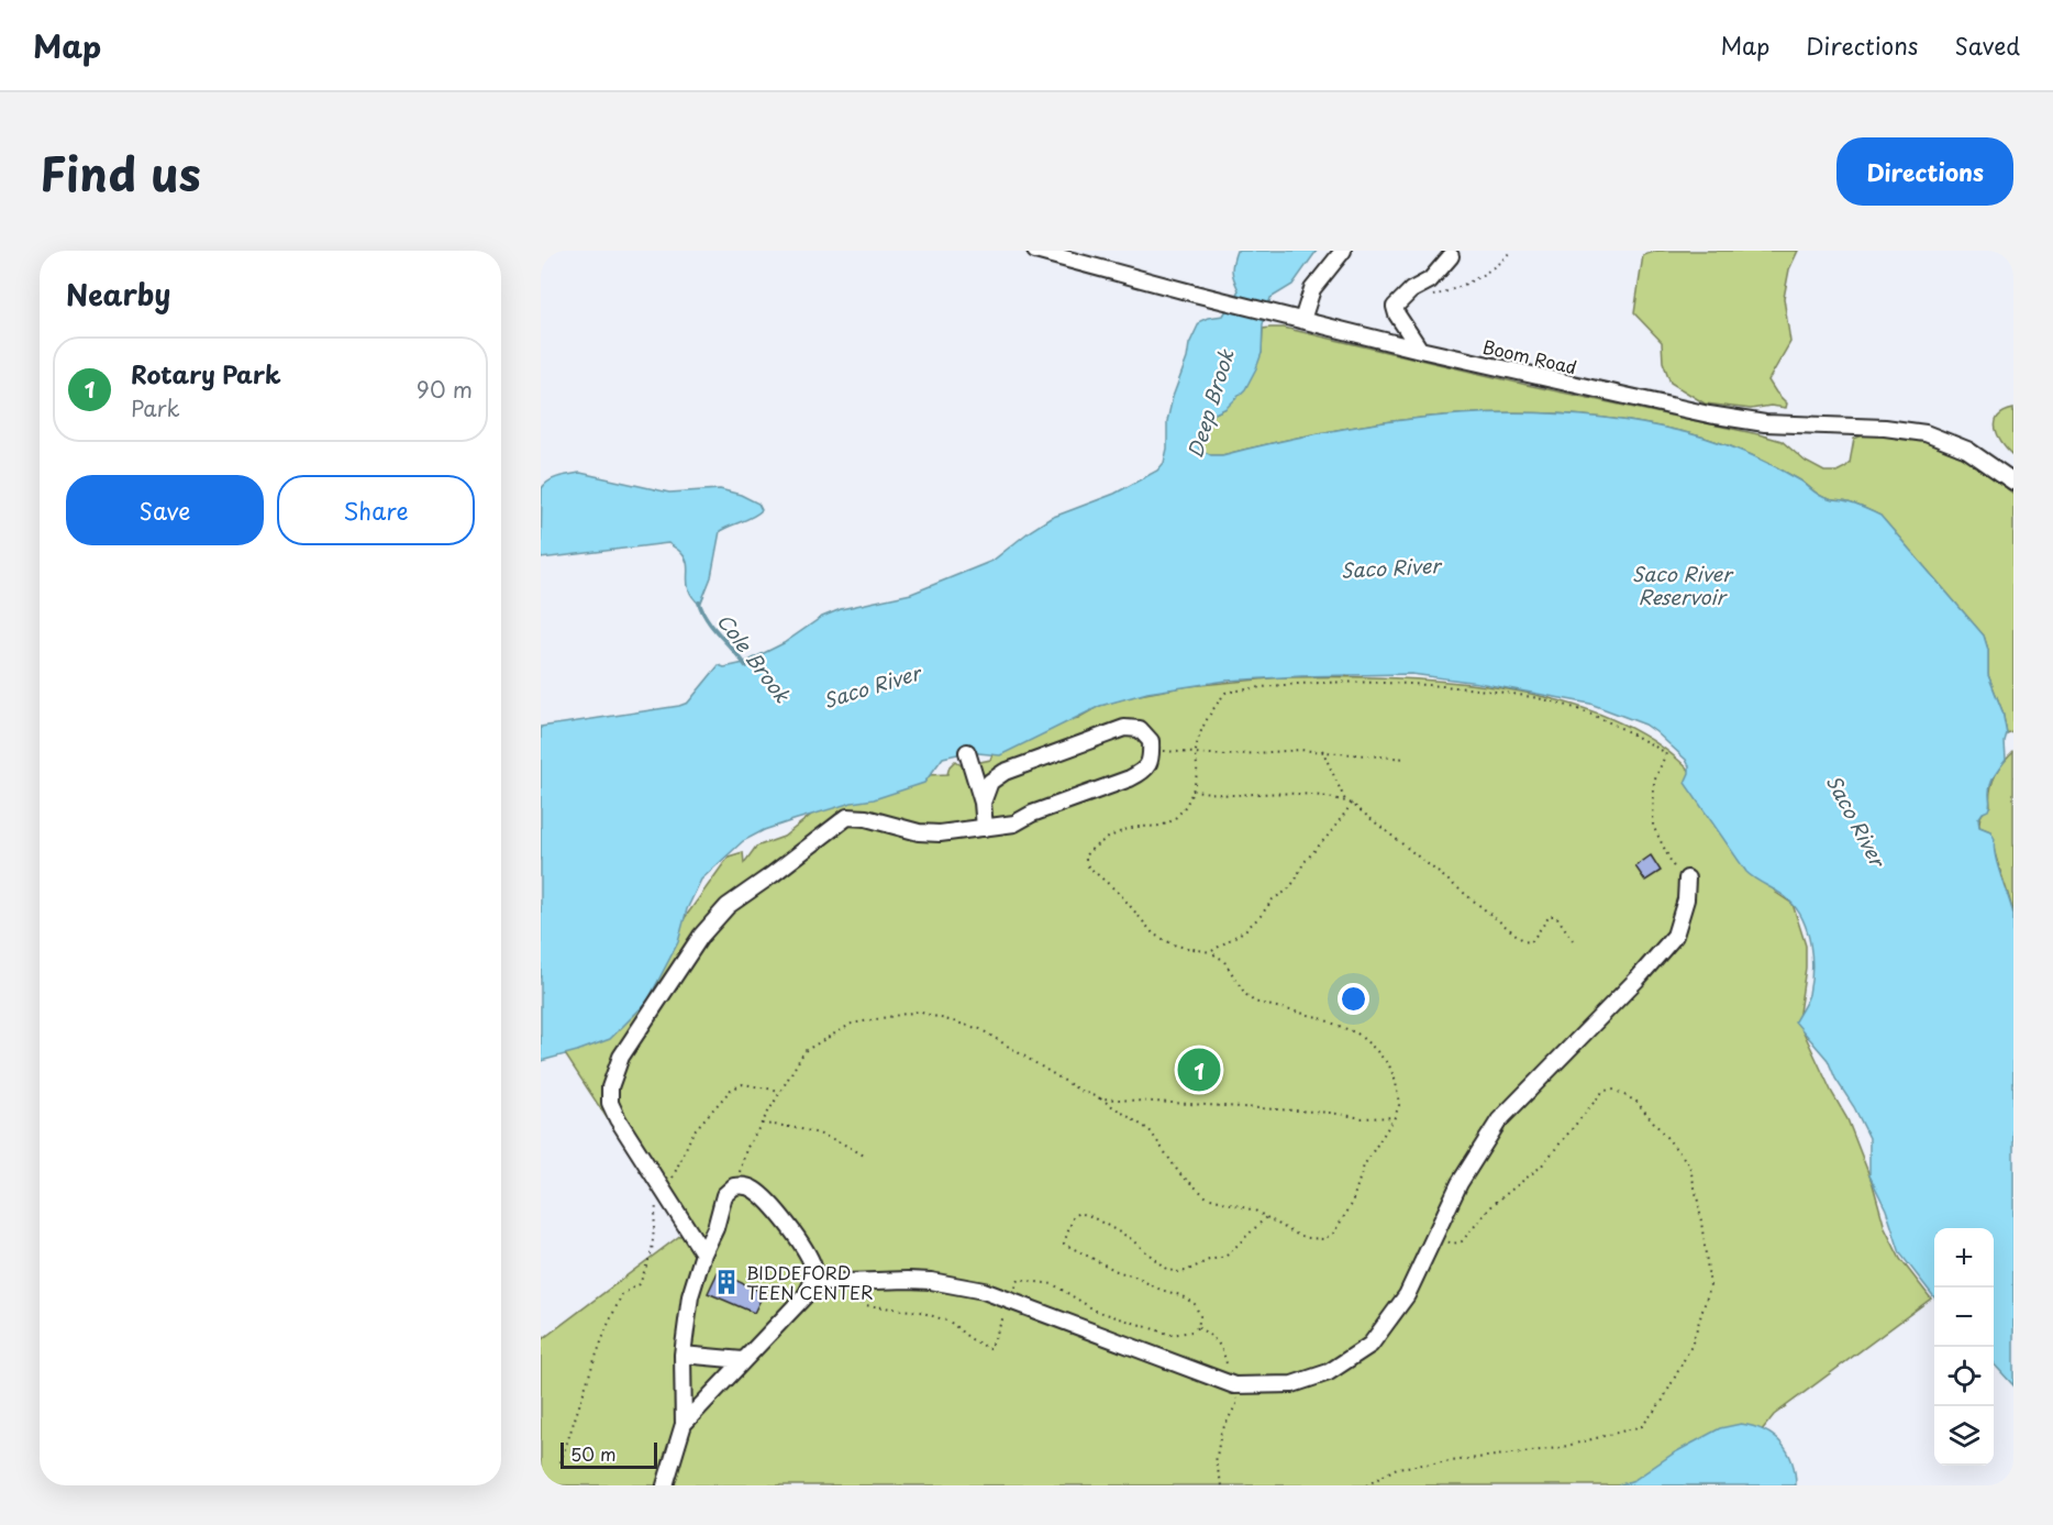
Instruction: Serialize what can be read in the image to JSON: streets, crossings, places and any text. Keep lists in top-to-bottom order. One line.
{"streets":{"street":["Boom Road"]},"water":["Deep Brook","Saco River","Saco River Reservoir","Cole Brook"],"places":{"building":["BIDDEFORD TEEN CENTER"]},"scale_bar":"50 m","page":{"header":"Map","nav":["Map","Directions","Saved"],"title":"Find us","buttons":["Directions",["Save","Share"]],"heading":"Nearby","list":[{"mark":"1","name":"Rotary Park","note":"Park","value":"90 m"}],"pins":"1","map_buttons":["+","−"],"scale":"50 m"}}
